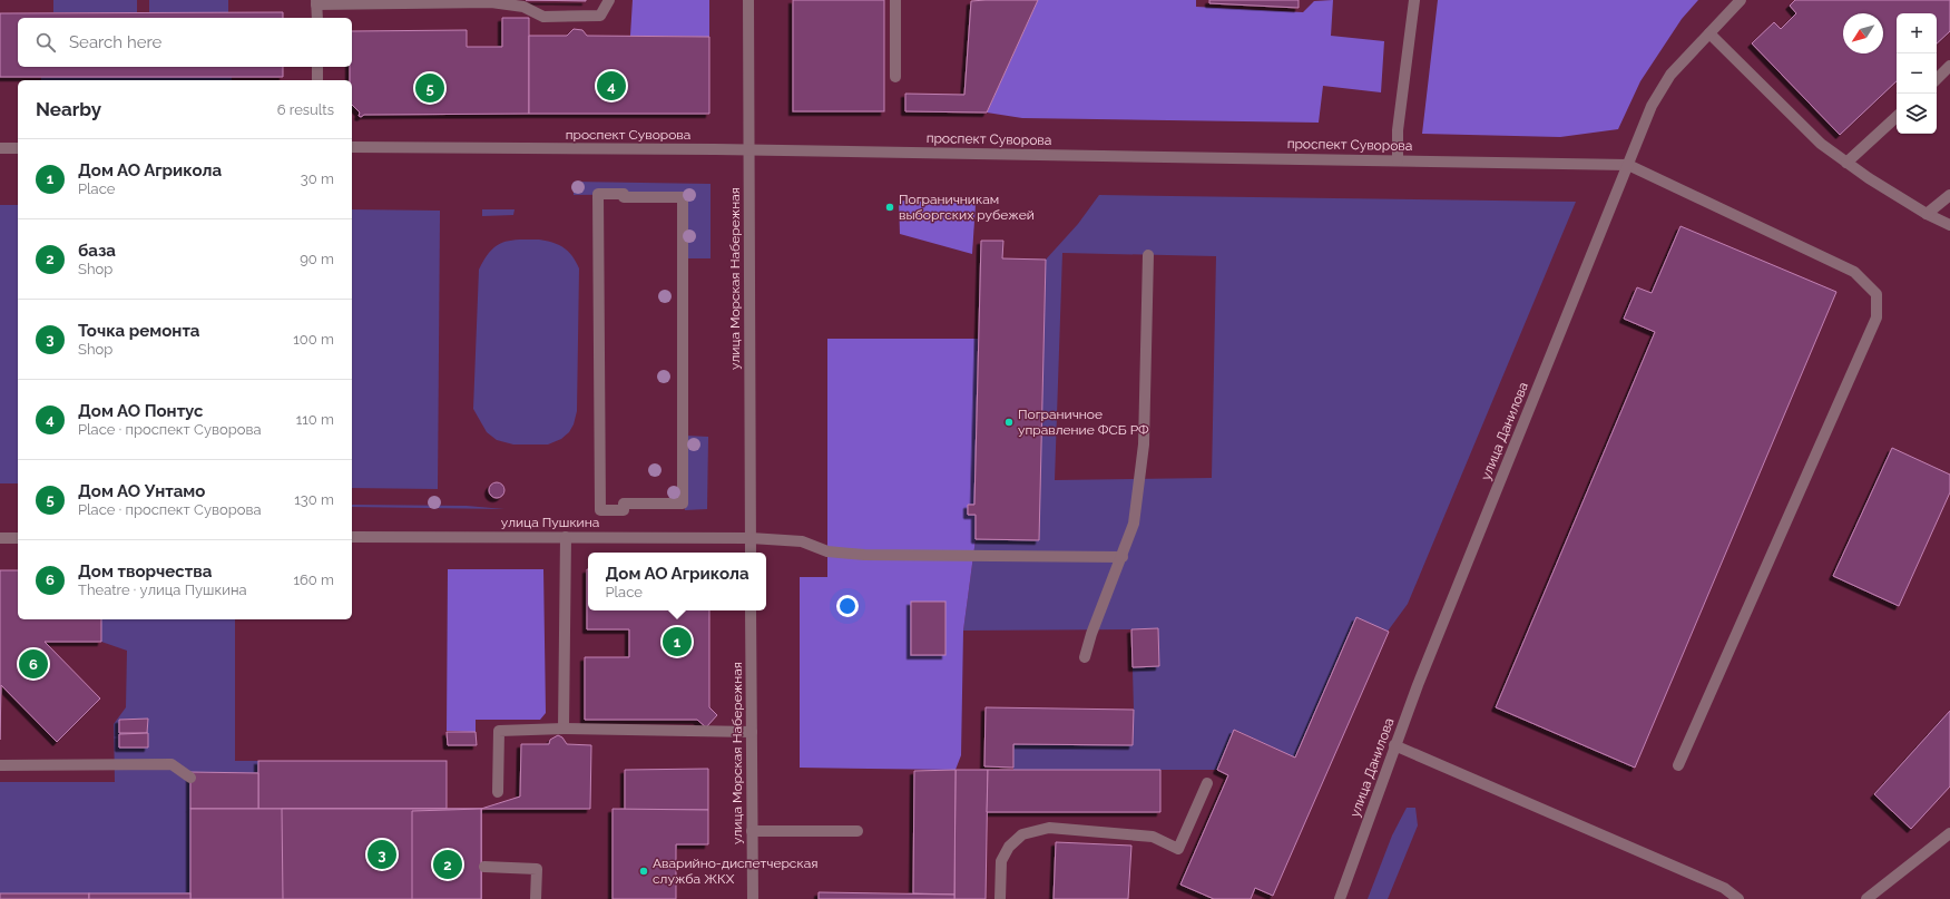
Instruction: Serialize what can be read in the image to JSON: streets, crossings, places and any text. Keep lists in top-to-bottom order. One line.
{"streets":{"street":["проспект Суворова","улица Морская Набережная","улица Данилова","улица Пушкина"]},"crossings":[["проспект Суворова","улица Морская Набережная"],["проспект Суворова","улица Данилова"],["улица Морская Набережная","улица Пушкина"]],"places":["Пограничникам выборгских рубежей","Пограничное управление ФСБ РФ","Аварийно-диспетчерская служба ЖКХ"],"north":"bottom left","page":{"map_buttons":["+","−"],"search":"Search here","pins":["4","5","1","6","3","2"],"heading":["Nearby","6 results"],"list":[{"mark":"1","name":"Дом АО Агрикола","note":"Place","value":"30 m"},{"mark":"2","name":"база","note":"Shop","value":"90 m"},{"mark":"3","name":"Точка ремонта","note":"Shop","value":"100 m"},{"mark":"4","name":"Дом АО Понтус","note":"Place · проспект Суворова","value":"110 m"},{"mark":"5","name":"Дом АО Унтамо","note":"Place · проспект Суворова","value":"130 m"},{"mark":"6","name":"Дом творчества","note":"Theatre · улица Пушкина","value":"160 m"}],"popup":["Дом АО Агрикола","Place"]}}
